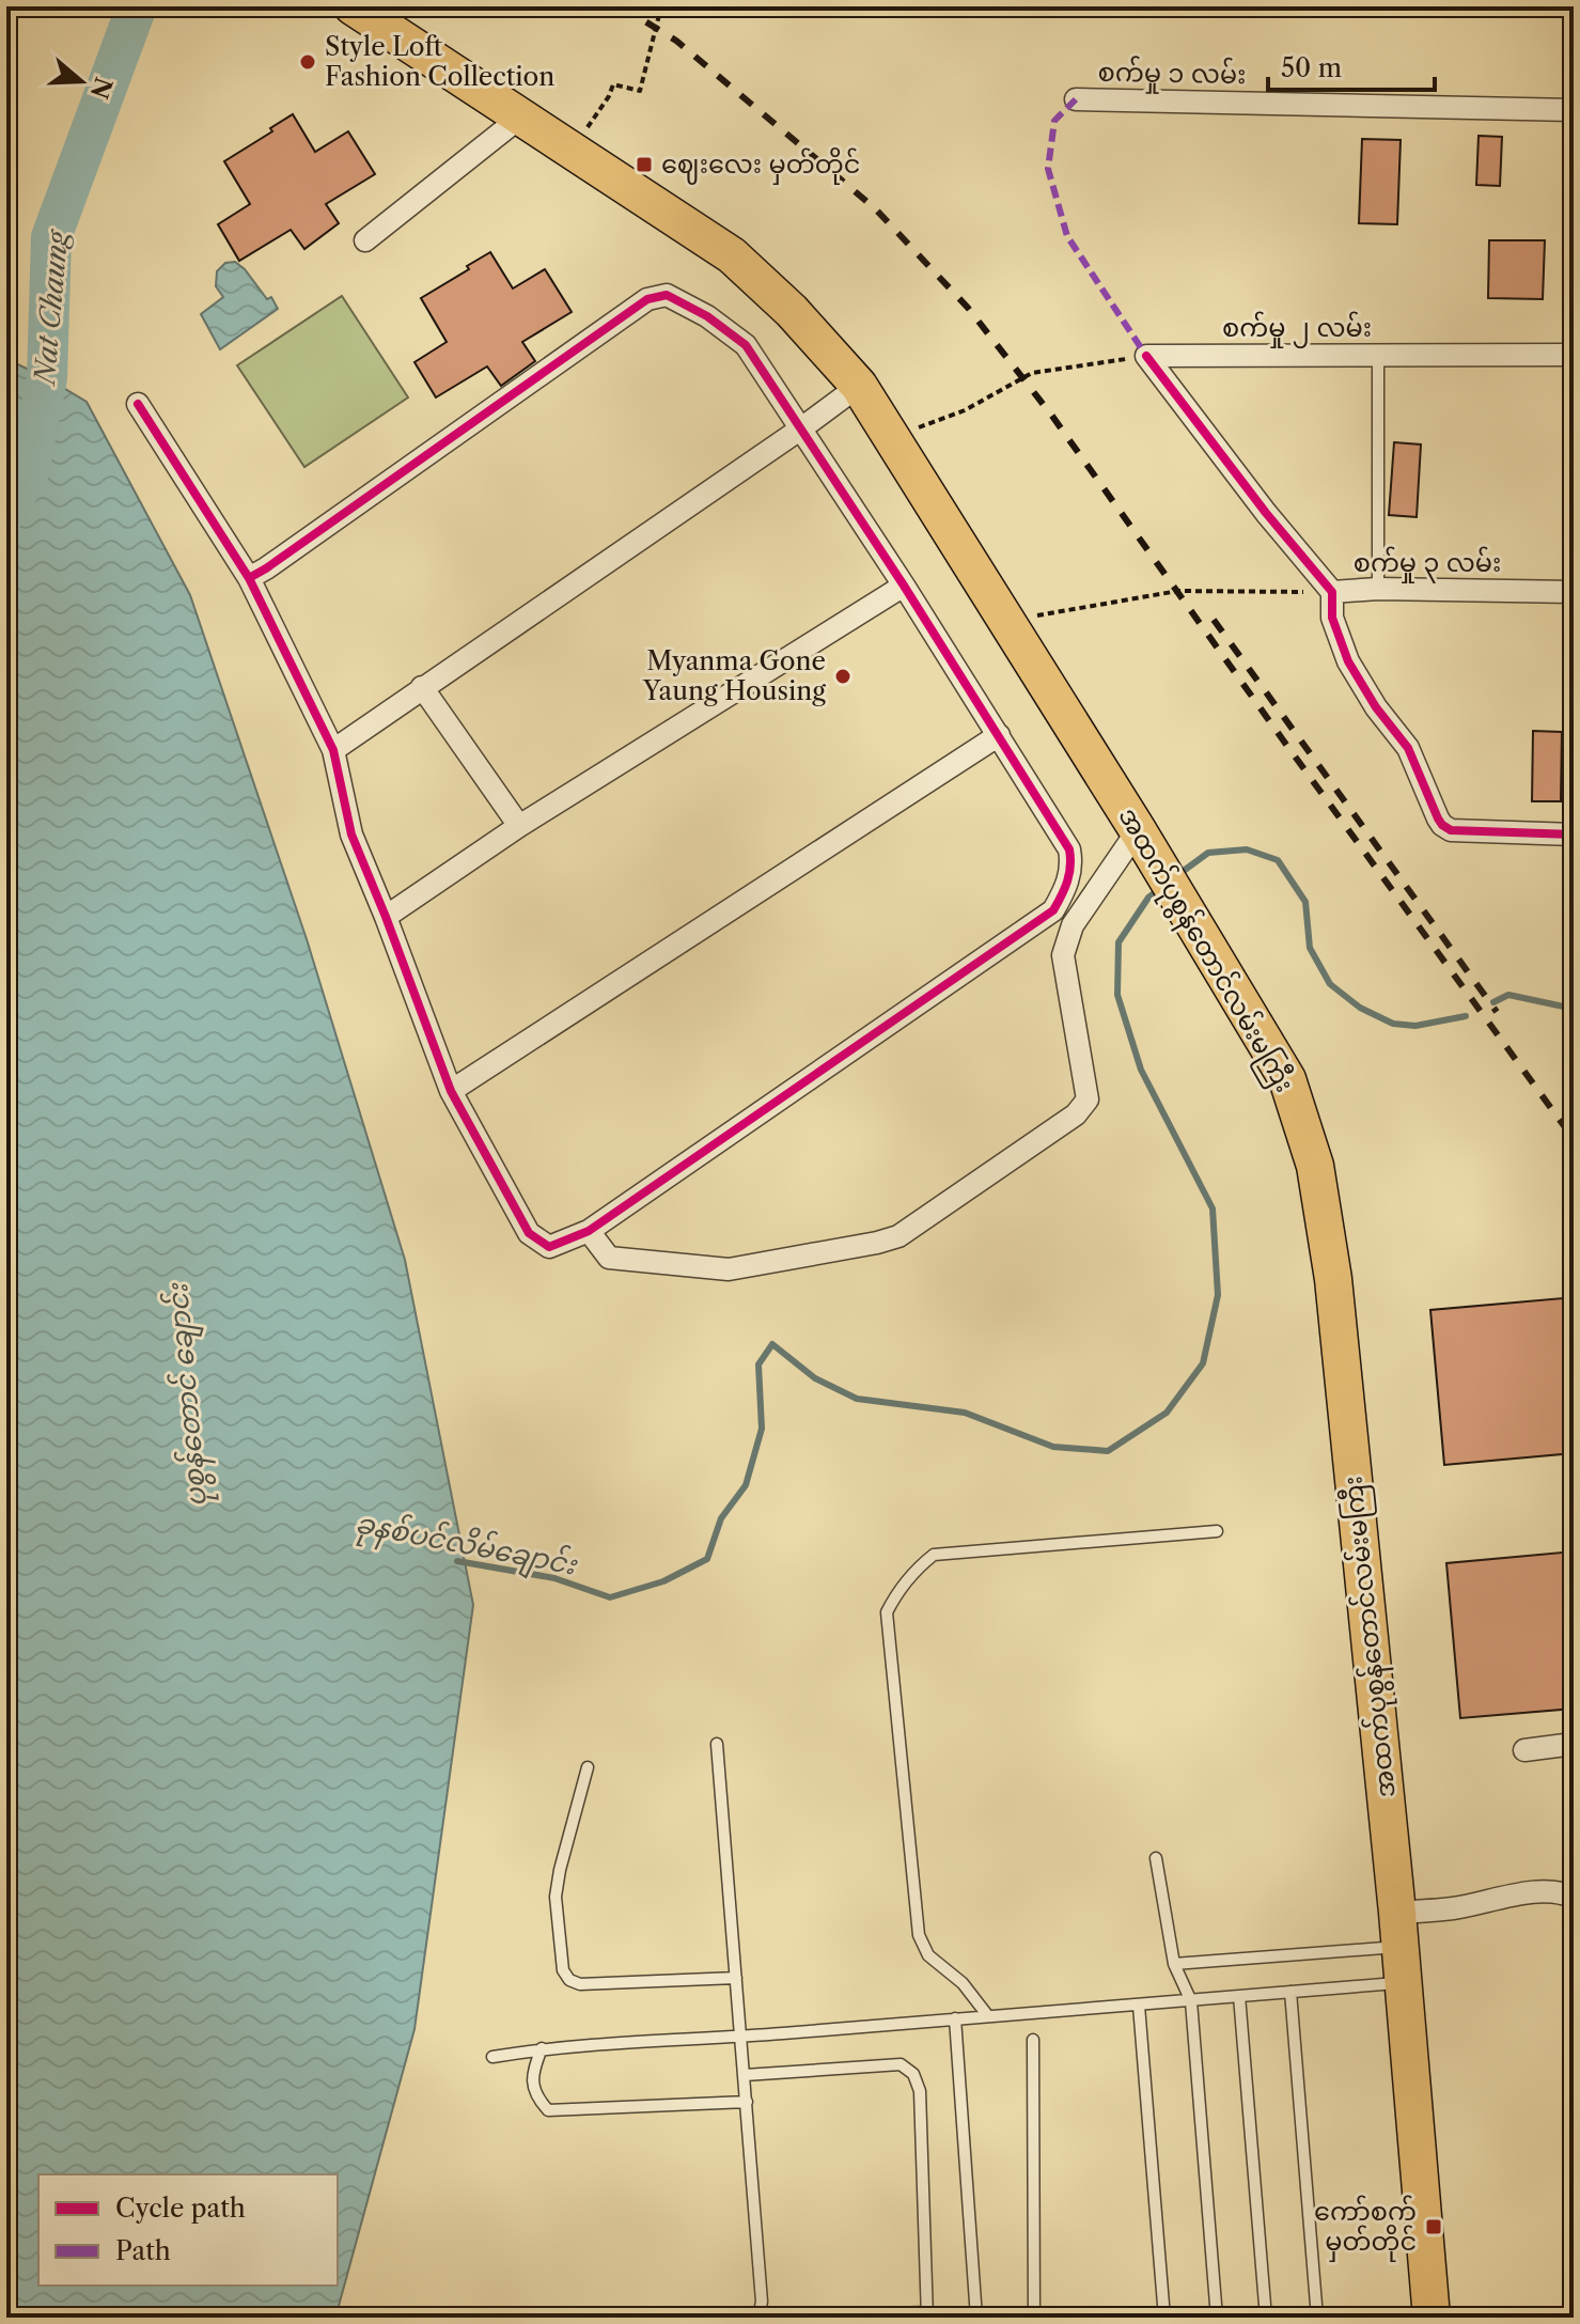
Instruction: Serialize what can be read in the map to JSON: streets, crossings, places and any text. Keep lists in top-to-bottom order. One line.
{"streets":{"main road":["အထက်ပုစွန်တောင်လမ်းမကြီး"],"street":["စက်မှု ၁ လမ်း","စက်မှု ၂ လမ်း","စက်မှု ၃ လမ်း"]},"crossings":[["စက်မှု ၃ လမ်း","အထက်ပုစွန်တောင်လမ်းမကြီး"]],"water":["Nat Chaung","ပုစွန်တောင် ချောင်း","ခုနစ်ပင်လိမ်ချောင်း"],"places":{"other":["Style Loft Fashion Collection","Myanma Gone Yaung Housing"],"transit":["ဈေးလေး မှတ်တိုင်","ကော်စက် မှတ်တိုင်"]},"legend":["Cycle path","Path"],"scale_bar":"50 m","north":"right"}
